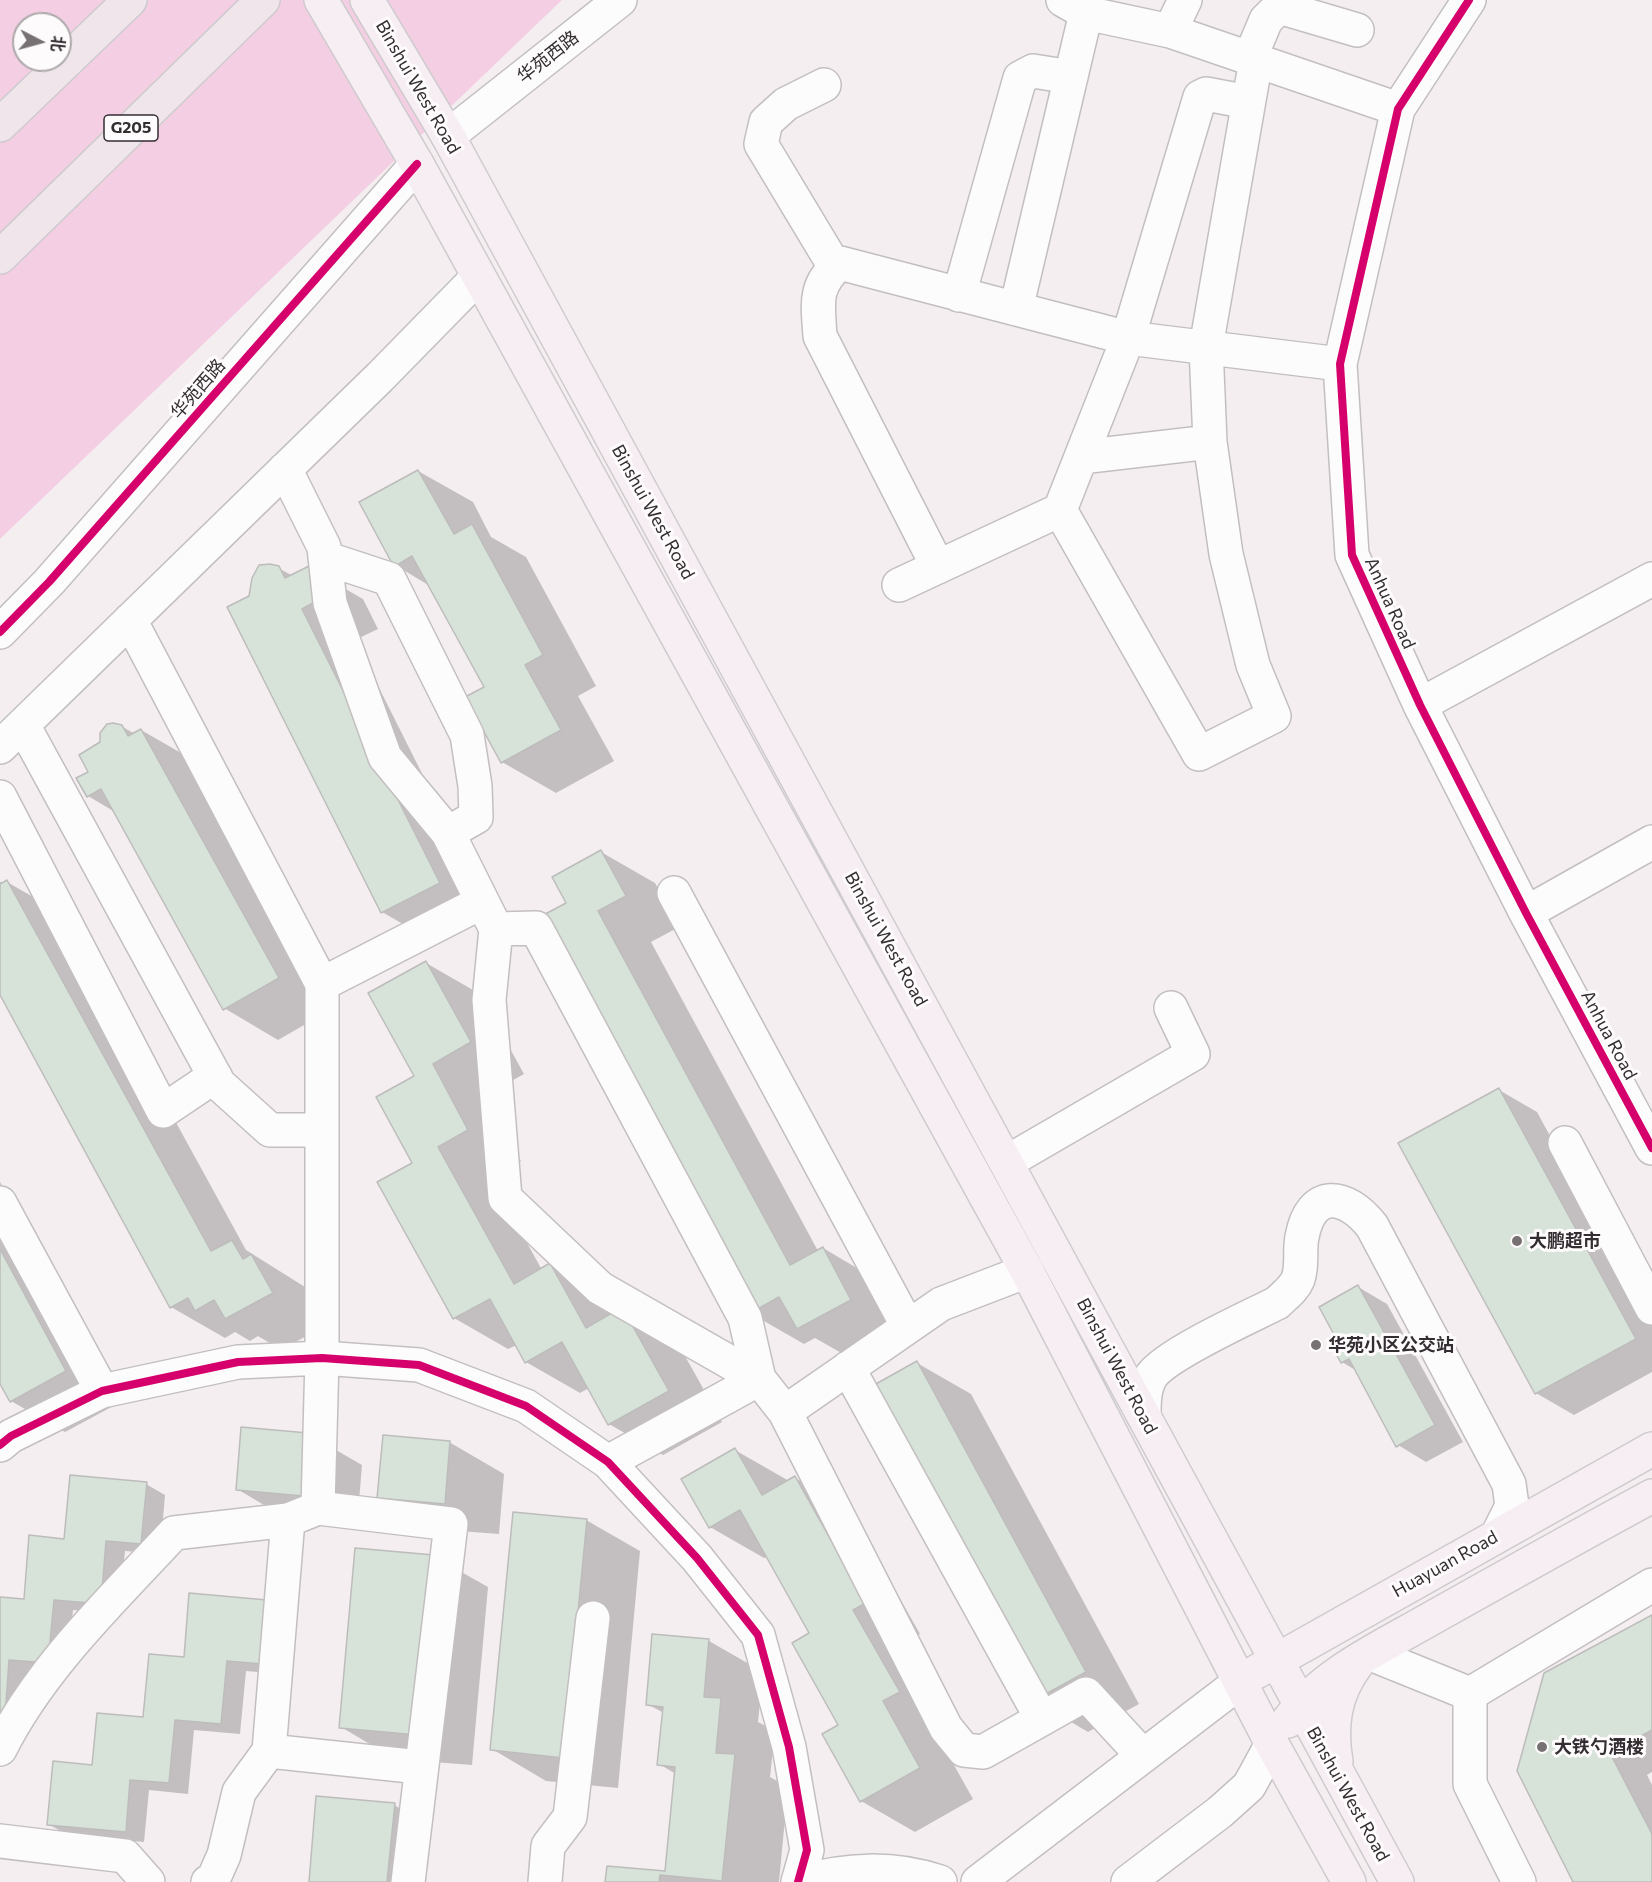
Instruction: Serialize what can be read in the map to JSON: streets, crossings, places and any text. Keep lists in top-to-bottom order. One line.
{"streets":{"highway":["G205"],"main road":["Binshui West Road","Huayuan Road"],"street":["华苑西路","Anhua Road"]},"crossings":[["华苑西路","Binshui West Road"],["Binshui West Road","Huayuan Road"]],"places":["大鹏超市","华苑小区公交站","大铁勺酒楼"],"north":"right"}
